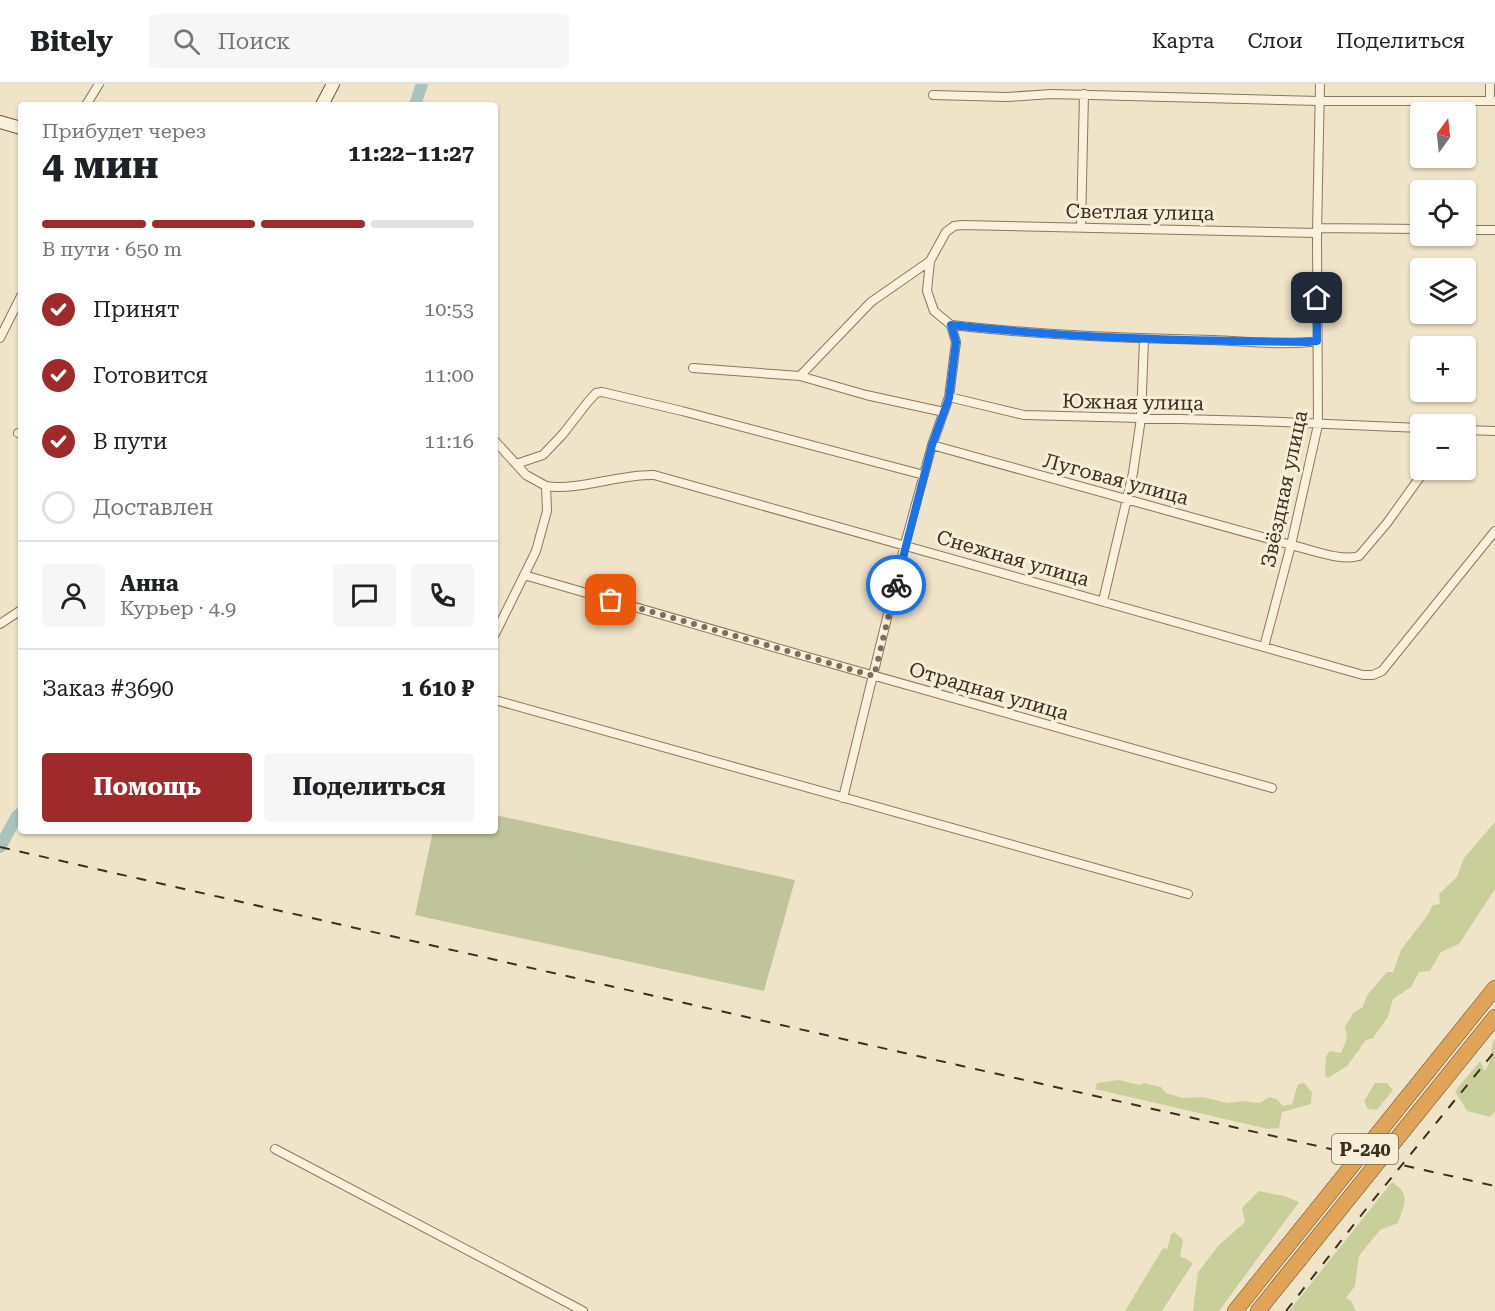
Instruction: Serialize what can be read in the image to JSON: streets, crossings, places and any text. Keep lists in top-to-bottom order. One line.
{"streets":{"highway":["Р-240"],"street":["Светлая улица","Южная улица","Луговая улица","Звёздная улица","Снежная улица","Отрадная улица"]},"crossings":[["Светлая улица","Звёздная улица"],["Южная улица","Звёздная улица"],["Луговая улица","Звёздная улица"],["Звёздная улица","Снежная улица"]],"north":"top","page":{"header":"Bitely","search":"Поиск","nav":["Карта","Слои","Поделиться"],"map_buttons":["+","−"],"heading":["4 мин","Прибудет через","11:22–11:27"],"panel":["Анна","Курьер · 4.9","Заказ #3690","1 610 ₽"],"bar":"В пути · 650 m","list":[["Принят","10:53"],["Готовится","11:00"],["В пути","11:16"],"Доставлен"],"buttons":["Помощь","Поделиться"]}}
